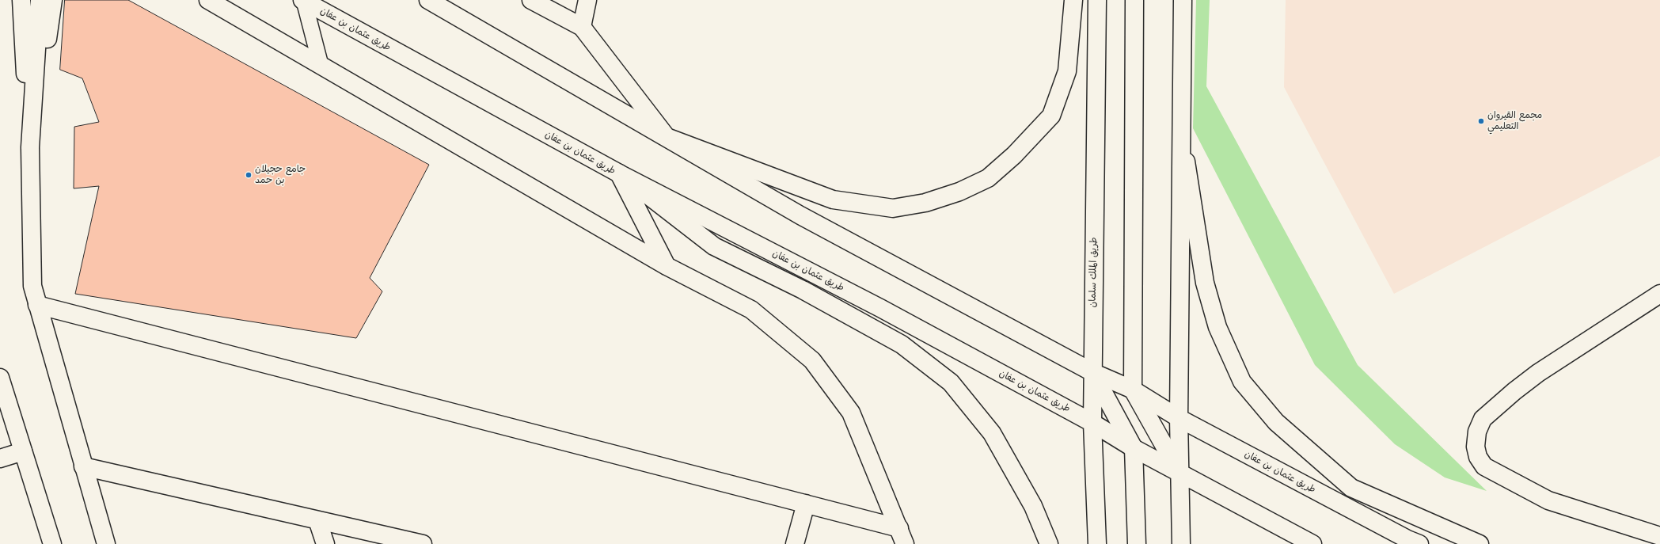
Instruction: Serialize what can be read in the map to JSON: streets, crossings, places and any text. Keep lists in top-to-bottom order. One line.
{"streets":{"street":["طريق عثمان بن عفان","طريق الملك سلمان"]},"crossings":[["طريق عثمان بن عفان","طريق الملك سلمان"]],"places":["مجمع القيروان التعليمي","جامع حجيلان بن حمد"]}
